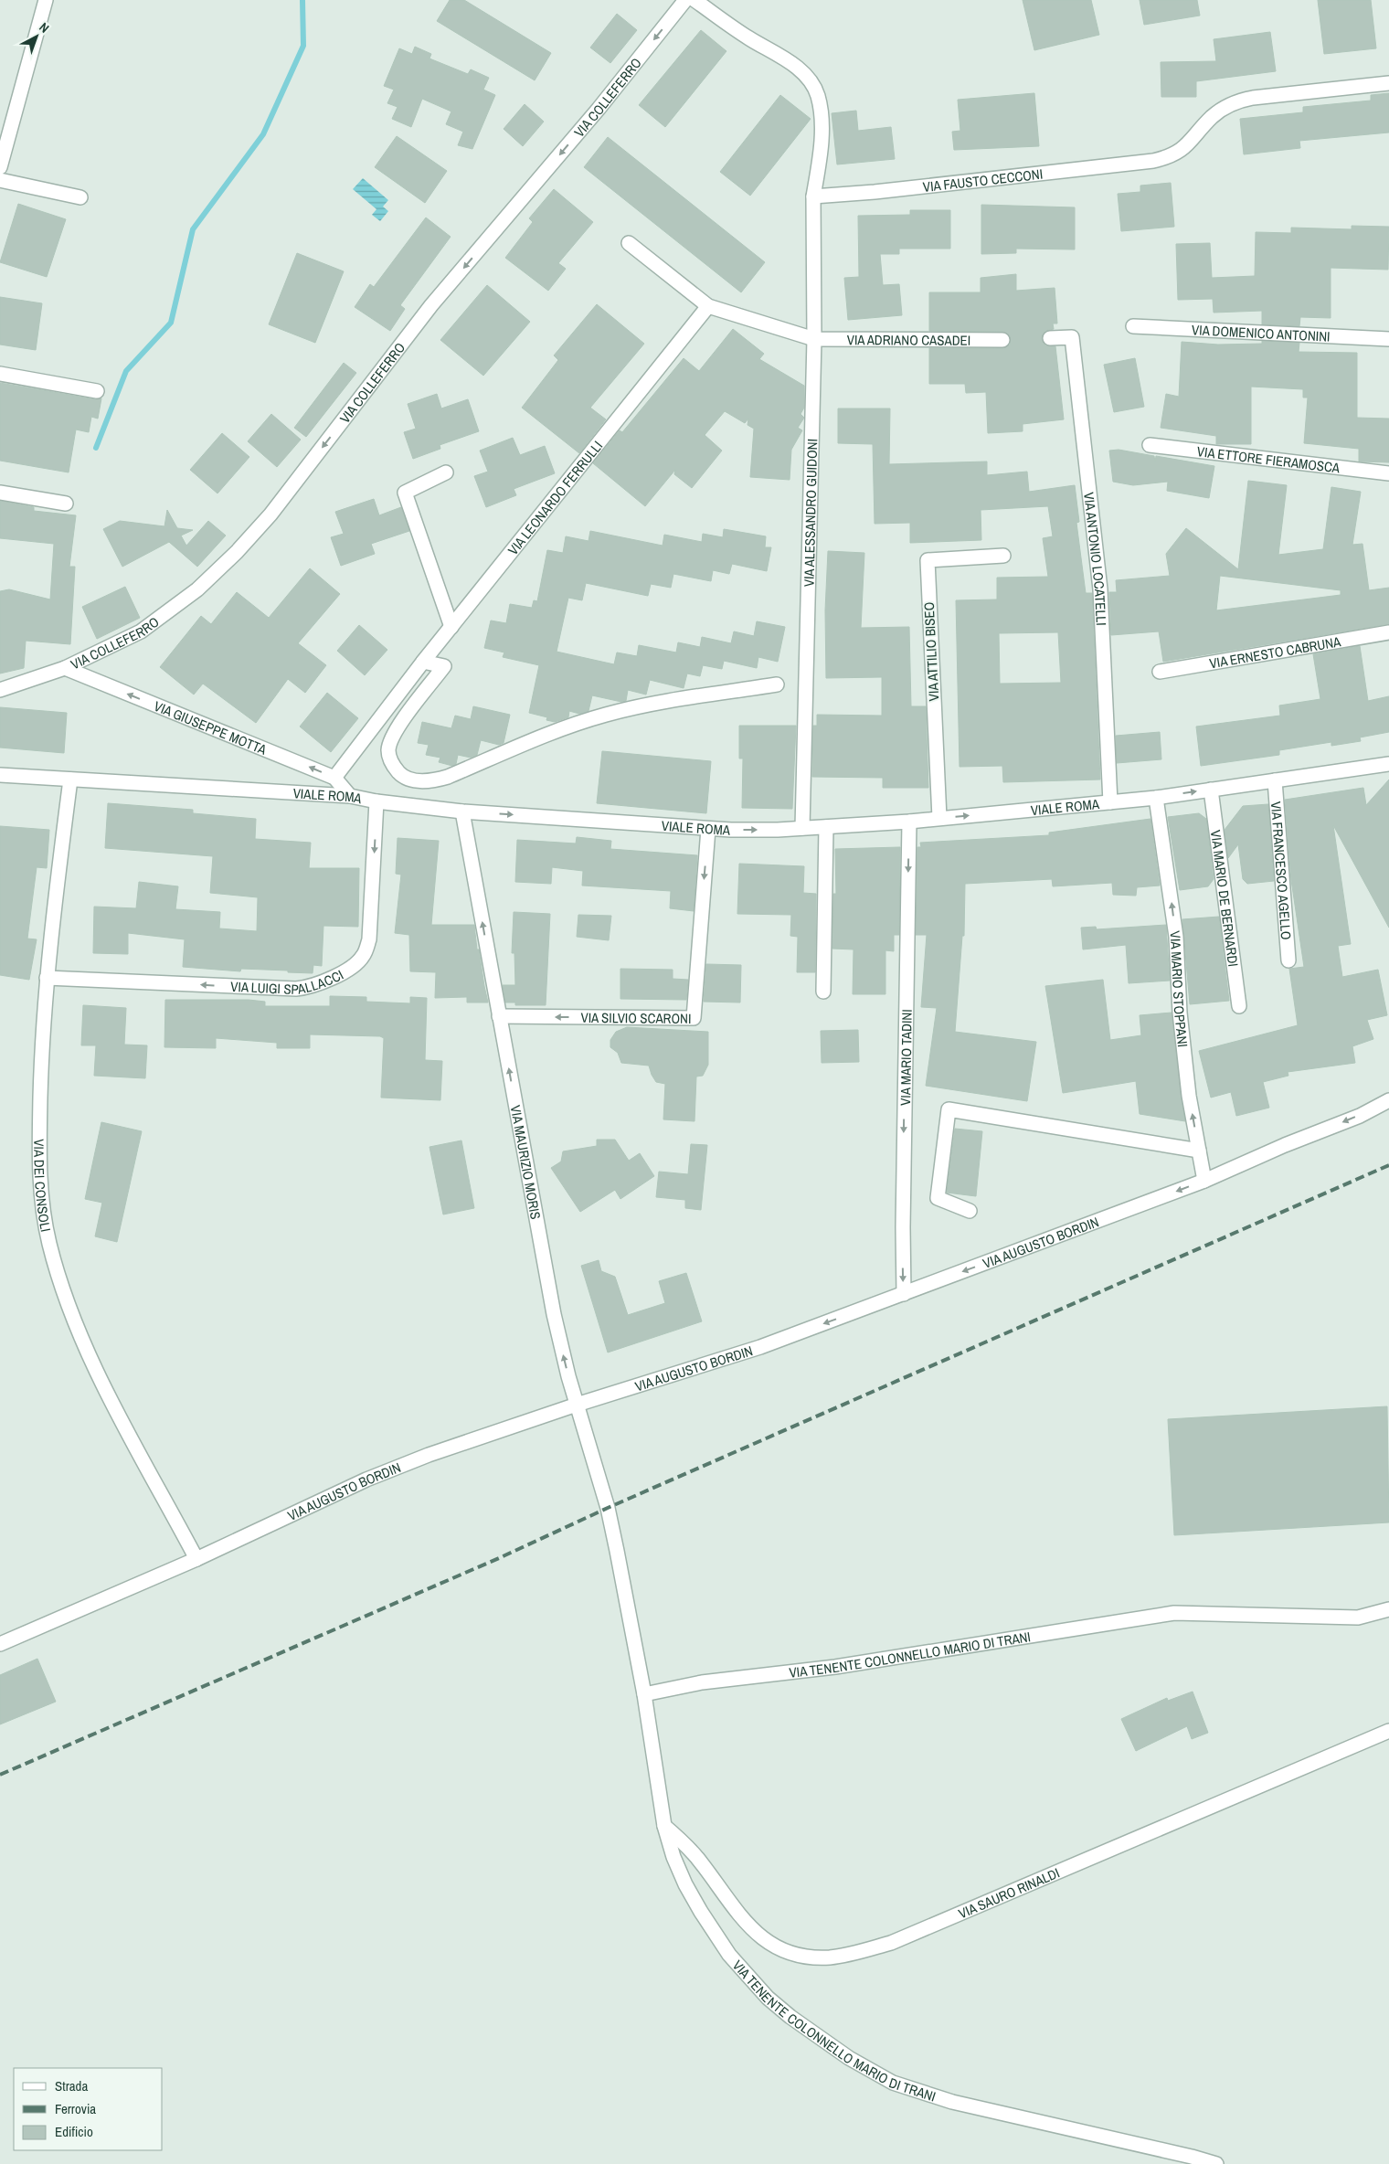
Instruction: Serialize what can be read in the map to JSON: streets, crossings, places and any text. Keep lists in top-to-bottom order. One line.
{"streets":{"street":["VIA COLLEFERRO","VIA FAUSTO CECCONI","VIA DOMENICO ANTONINI","VIA ADRIANO CASADEI","VIA ETTORE FIERAMOSCA","VIA LEONARDO FERRULLI","VIA ALESSANDRO GUIDONI","VIA ANTONIO LOCATELLI","VIA ATTILIO BISEO","VIA ERNESTO CABRUNA","VIA GIUSEPPE MOTTA","VIALE ROMA","VIA FRANCESCO AGELLO","VIA MARIO DE BERNARDI","VIA LUIGI SPALLACCI","VIA MARIO STOPPANI","VIA SILVIO SCARONI","VIA MARIO TADINI","VIA MAURIZIO MORIS","VIA DEI CONSOLI","VIA AUGUSTO BORDIN","VIA TENENTE COLONNELLO MARIO DI TRANI","VIA SAURO RINALDI"]},"crossings":[["VIA COLLEFERRO","VIA GIUSEPPE MOTTA"],["VIA FAUSTO CECCONI","VIA ALESSANDRO GUIDONI"],["VIA ADRIANO CASADEI","VIA ALESSANDRO GUIDONI"],["VIA LEONARDO FERRULLI","VIA GIUSEPPE MOTTA"],["VIA ALESSANDRO GUIDONI","VIALE ROMA"],["VIA ANTONIO LOCATELLI","VIALE ROMA"],["VIA ATTILIO BISEO","VIALE ROMA"],["VIA GIUSEPPE MOTTA","VIALE ROMA"],["VIALE ROMA","VIA FRANCESCO AGELLO"],["VIALE ROMA","VIA MARIO DE BERNARDI"],["VIALE ROMA","VIA LUIGI SPALLACCI"],["VIALE ROMA","VIA MARIO STOPPANI"],["VIALE ROMA","VIA SILVIO SCARONI"],["VIALE ROMA","VIA MARIO TADINI"],["VIALE ROMA","VIA MAURIZIO MORIS"],["VIALE ROMA","VIA DEI CONSOLI"],["VIA LUIGI SPALLACCI","VIA DEI CONSOLI"],["VIA MARIO STOPPANI","VIA AUGUSTO BORDIN"],["VIA SILVIO SCARONI","VIA MAURIZIO MORIS"],["VIA MARIO TADINI","VIA AUGUSTO BORDIN"],["VIA MAURIZIO MORIS","VIA AUGUSTO BORDIN"],["VIA MAURIZIO MORIS","VIA TENENTE COLONNELLO MARIO DI TRANI"],["VIA DEI CONSOLI","VIA AUGUSTO BORDIN"],["VIA TENENTE COLONNELLO MARIO DI TRANI","VIA SAURO RINALDI"]],"one_way":["VIA COLLEFERRO","VIA GIUSEPPE MOTTA","VIALE ROMA","VIA MARIO STOPPANI","VIA MAURIZIO MORIS","VIA AUGUSTO BORDIN"],"legend":["Strada","Ferrovia","Edificio"],"north":"top right"}
